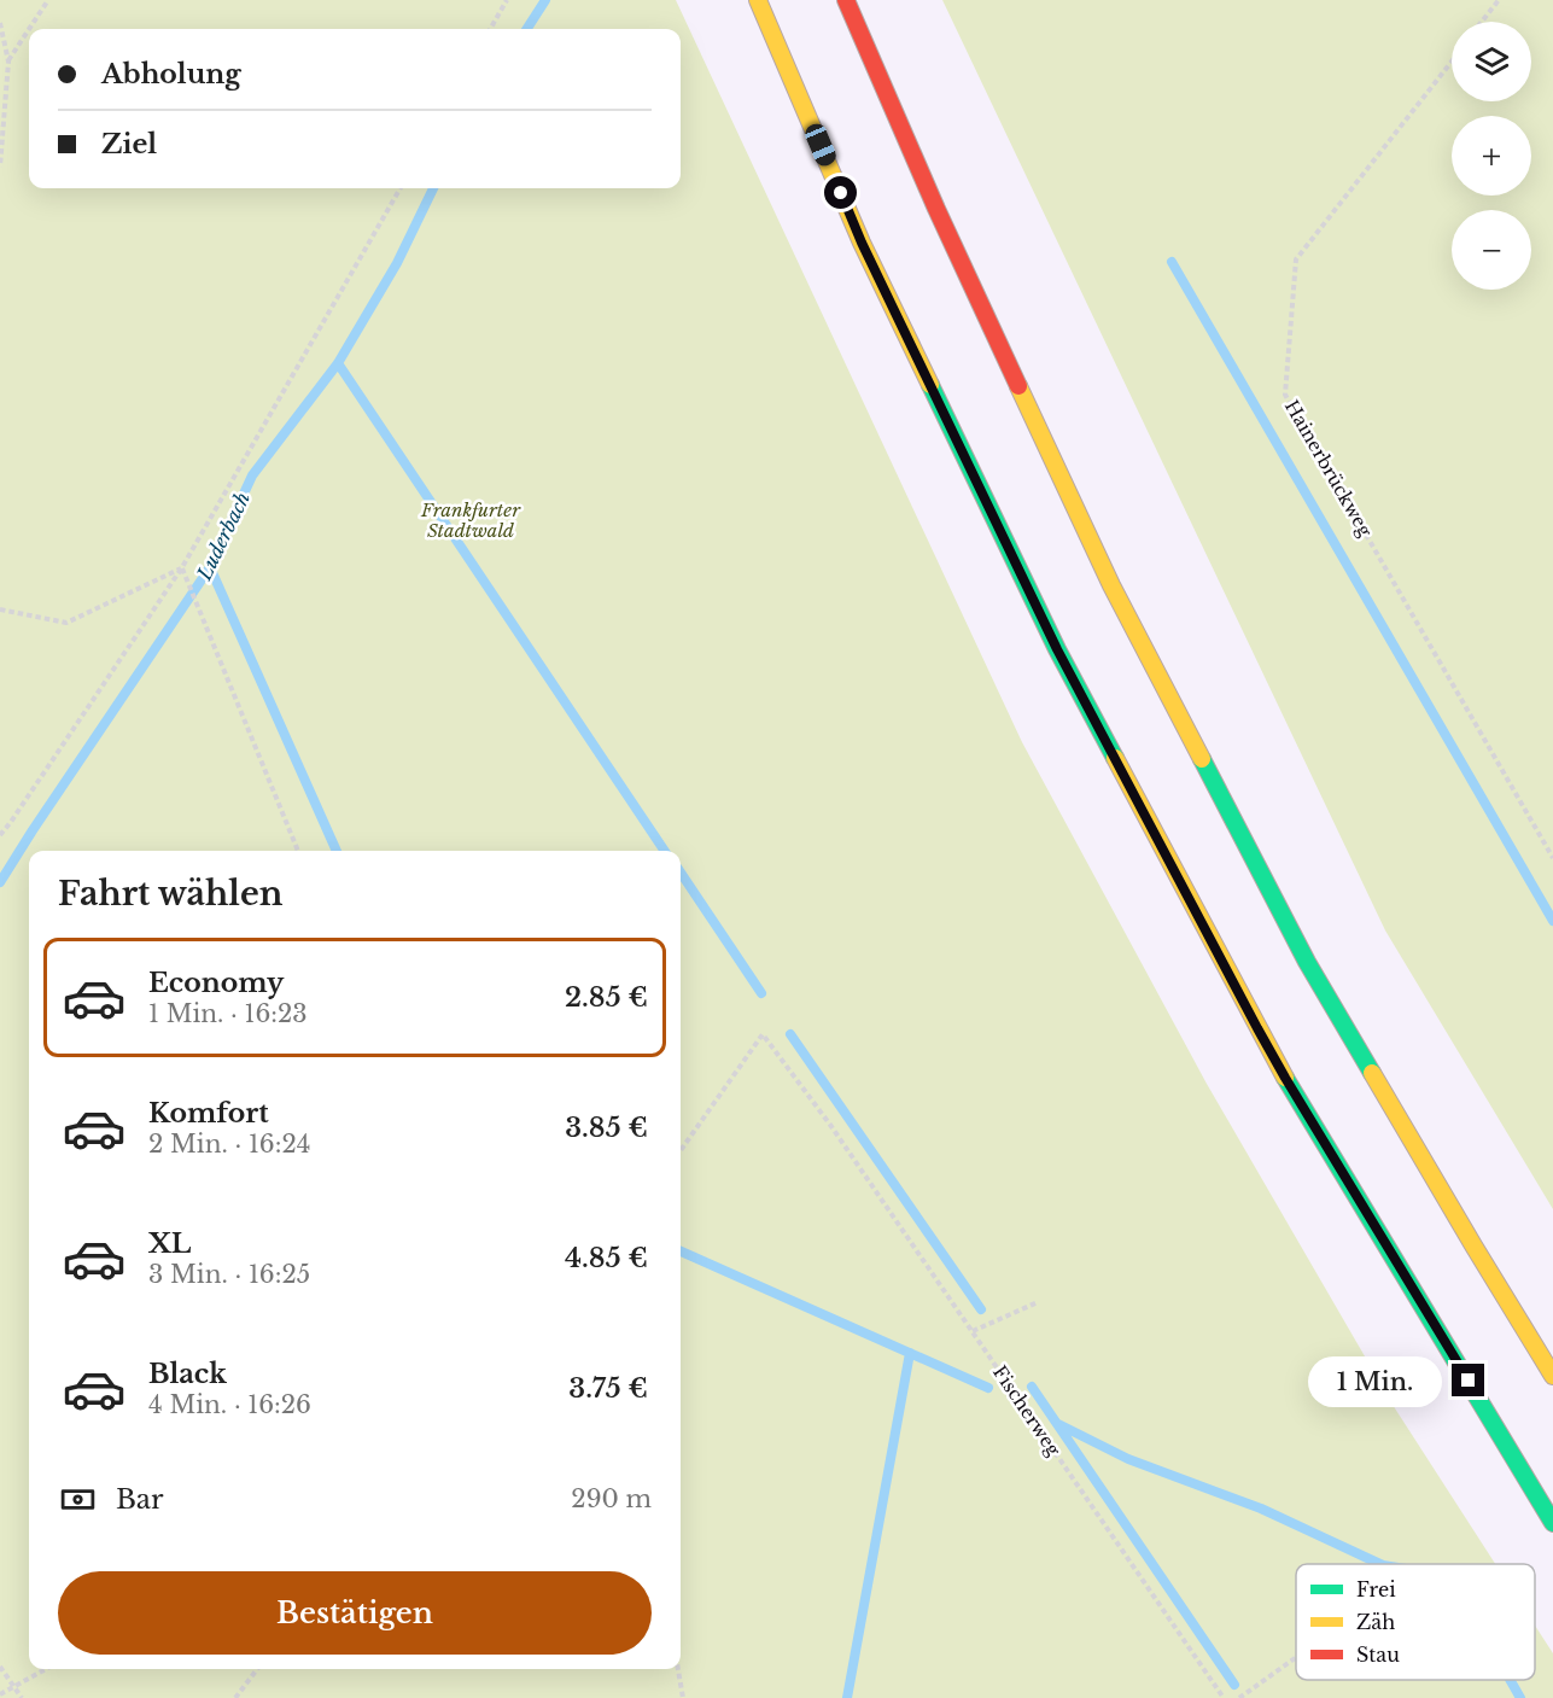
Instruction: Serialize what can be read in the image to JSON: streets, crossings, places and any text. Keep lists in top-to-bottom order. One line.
{"streets":{"path":["Hainerbrückweg","Fischerweg"]},"water":["Luderbach"],"parks":["Frankfurter Stadtwald"],"legend":["Frei","Zäh","Stau"],"page":{"map_buttons":["+","−"],"banner":["Abholung","Ziel"],"heading":"Fahrt wählen","list":[{"name":"Economy","note":"1 Min. · 16:23","value":"2.85 €"},{"name":"Komfort","note":"2 Min. · 16:24","value":"3.85 €"},{"name":"XL","note":"3 Min. · 16:25","value":"4.85 €"},{"name":"Black","note":"4 Min. · 16:26","value":"3.75 €"}],"bubble":"1 Min.","pay":["Bar","290 m"],"buttons":"Bestätigen"}}
